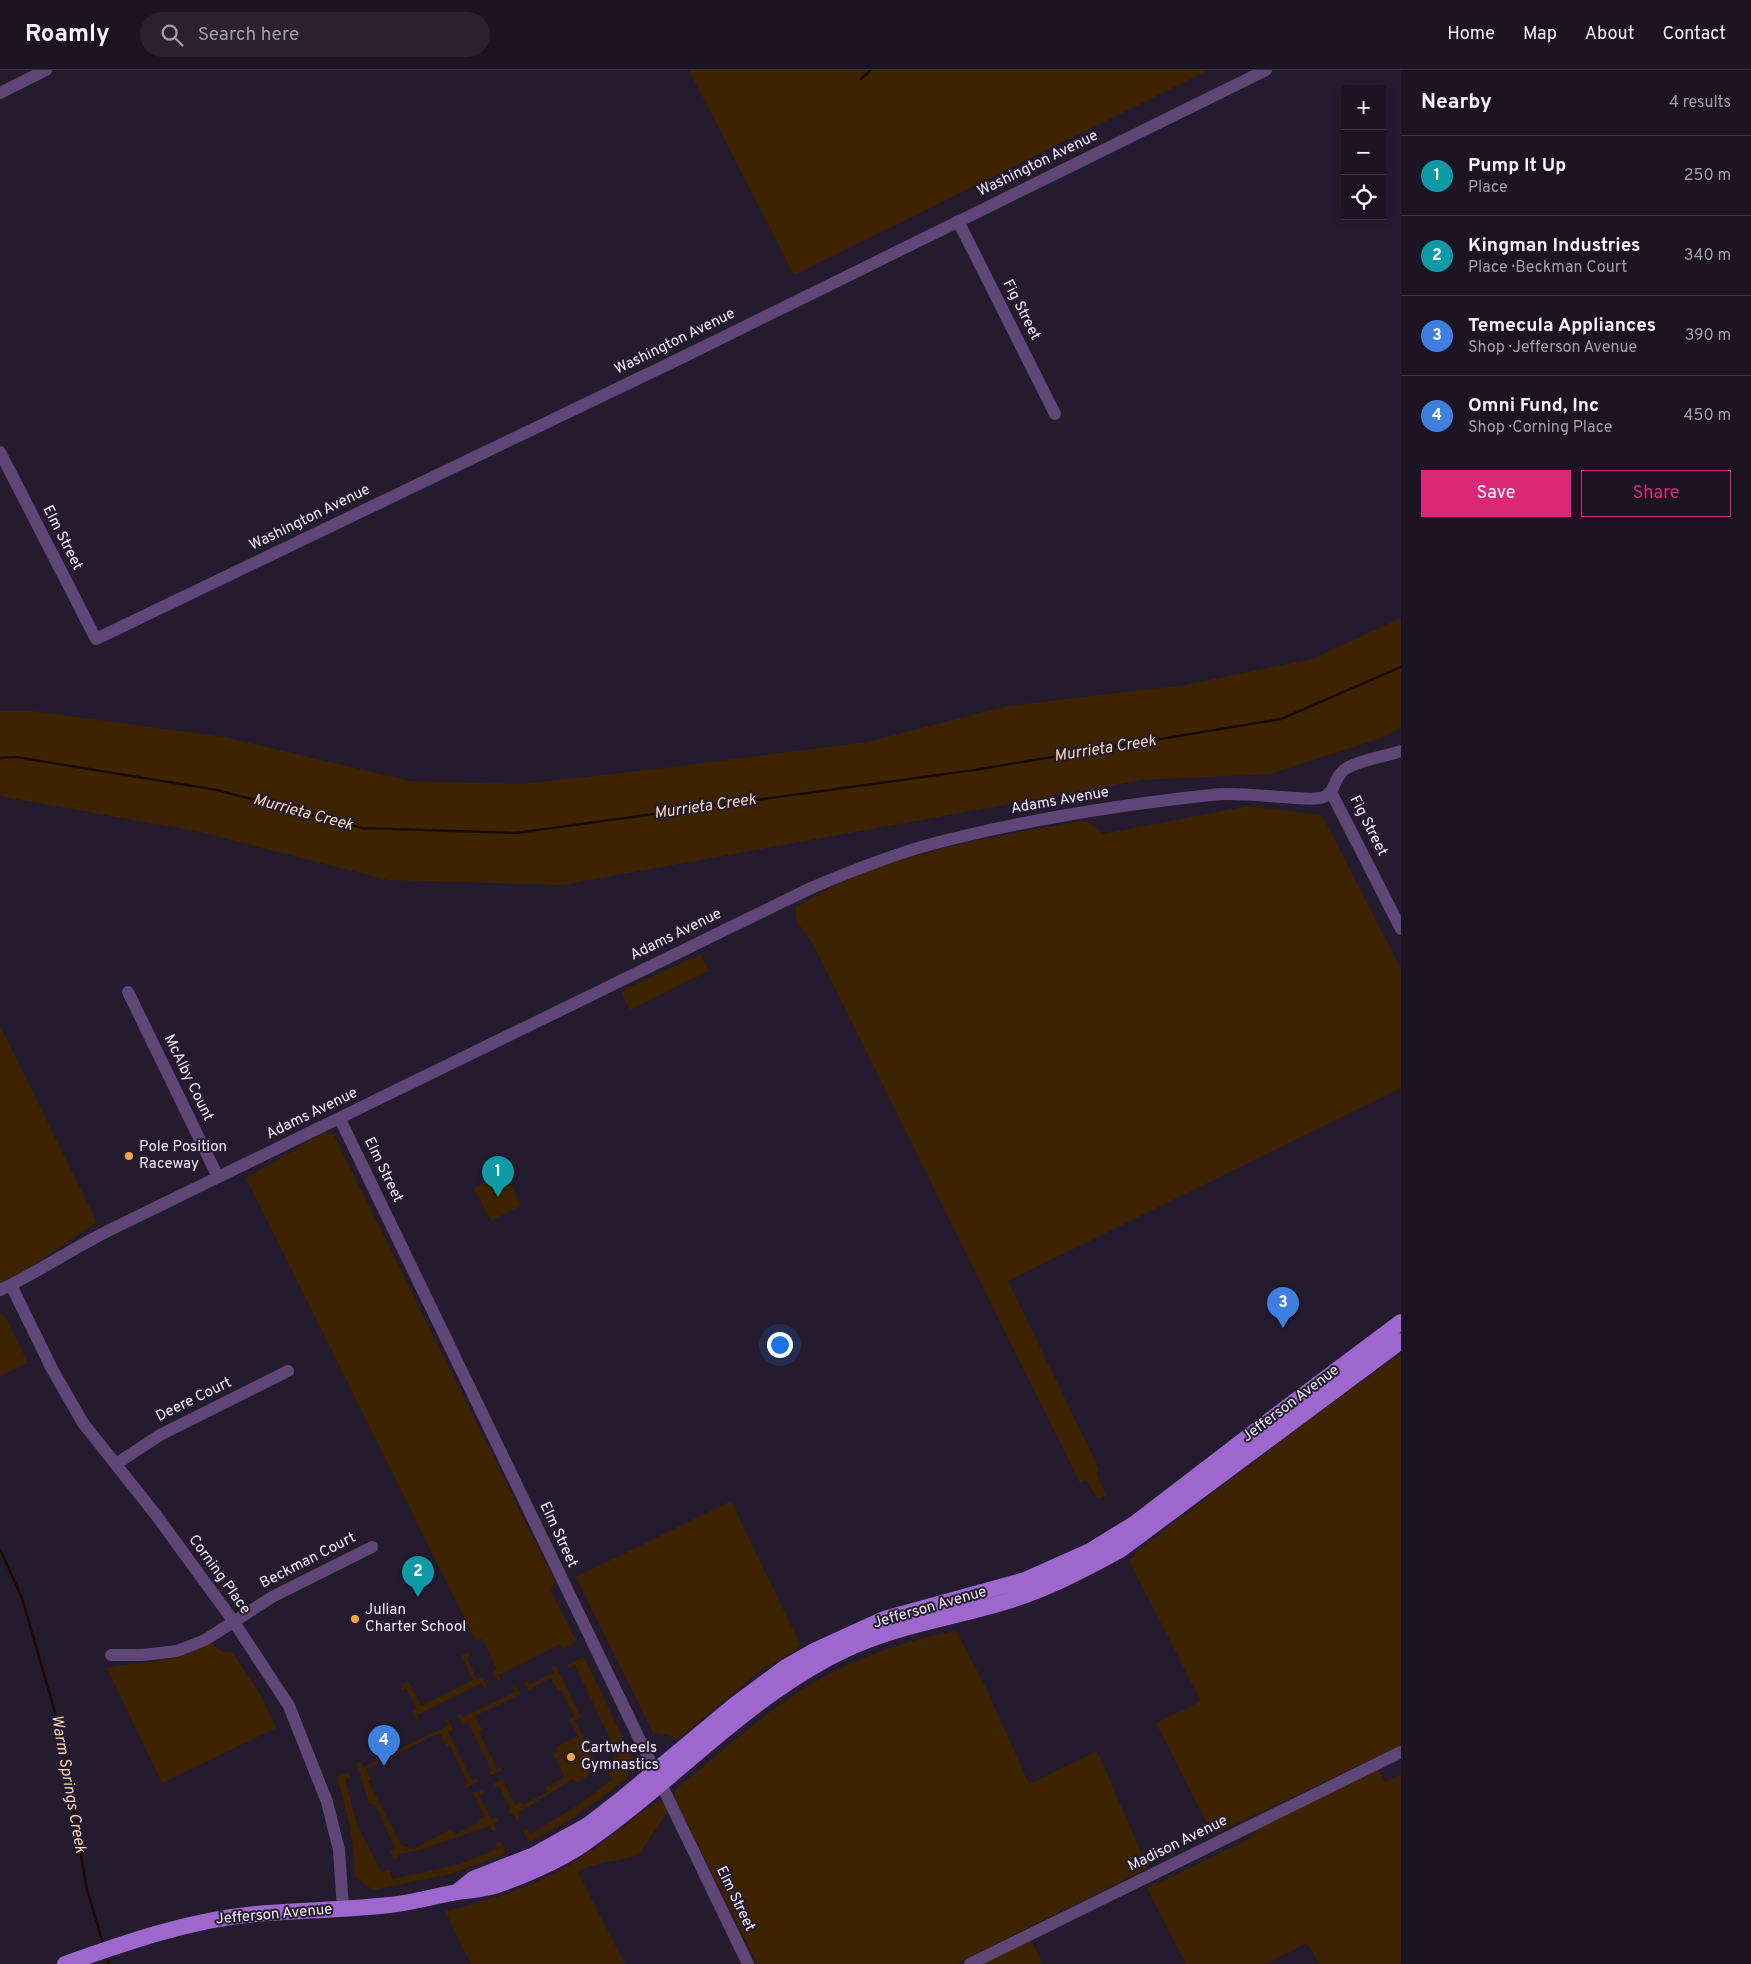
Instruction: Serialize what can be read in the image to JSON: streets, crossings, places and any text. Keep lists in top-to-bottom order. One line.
{"streets":{"main road":["Jefferson Avenue"],"street":["Washington Avenue","Fig Street","Elm Street","Adams Avenue","McAlby Count","Deere Court","Beckman Court","Corning Place","Madison Avenue"]},"crossings":[["Washington Avenue","Fig Street"],["Washington Avenue","Elm Street"],["Fig Street","Adams Avenue"],["Elm Street","Adams Avenue"],["Elm Street","Jefferson Avenue"],["Adams Avenue","McAlby Count"],["Adams Avenue","Corning Place"],["Deere Court","Corning Place"],["Jefferson Avenue","Corning Place"],["Beckman Court","Corning Place"]],"water":["Murrieta Creek","Warm Springs Creek"],"places":["Pole Position Raceway","Julian Charter School","Cartwheels Gymnastics"],"page":{"header":"Roamly","search":"Search here","nav":["Home","Map","About","Contact"],"heading":["Nearby","4 results"],"map_buttons":["+","−"],"list":[{"mark":"1","name":"Pump It Up","note":"Place","value":"250 m"},{"mark":"2","name":"Kingman Industries","note":"Place · Beckman Court","value":"340 m"},{"mark":"3","name":"Temecula Appliances","note":"Shop · Jefferson Avenue","value":"390 m"},{"mark":"4","name":"Omni Fund, Inc","note":"Shop · Corning Place","value":"450 m"}],"buttons":["Save","Share"],"pins":["1","3","2","4"]}}
